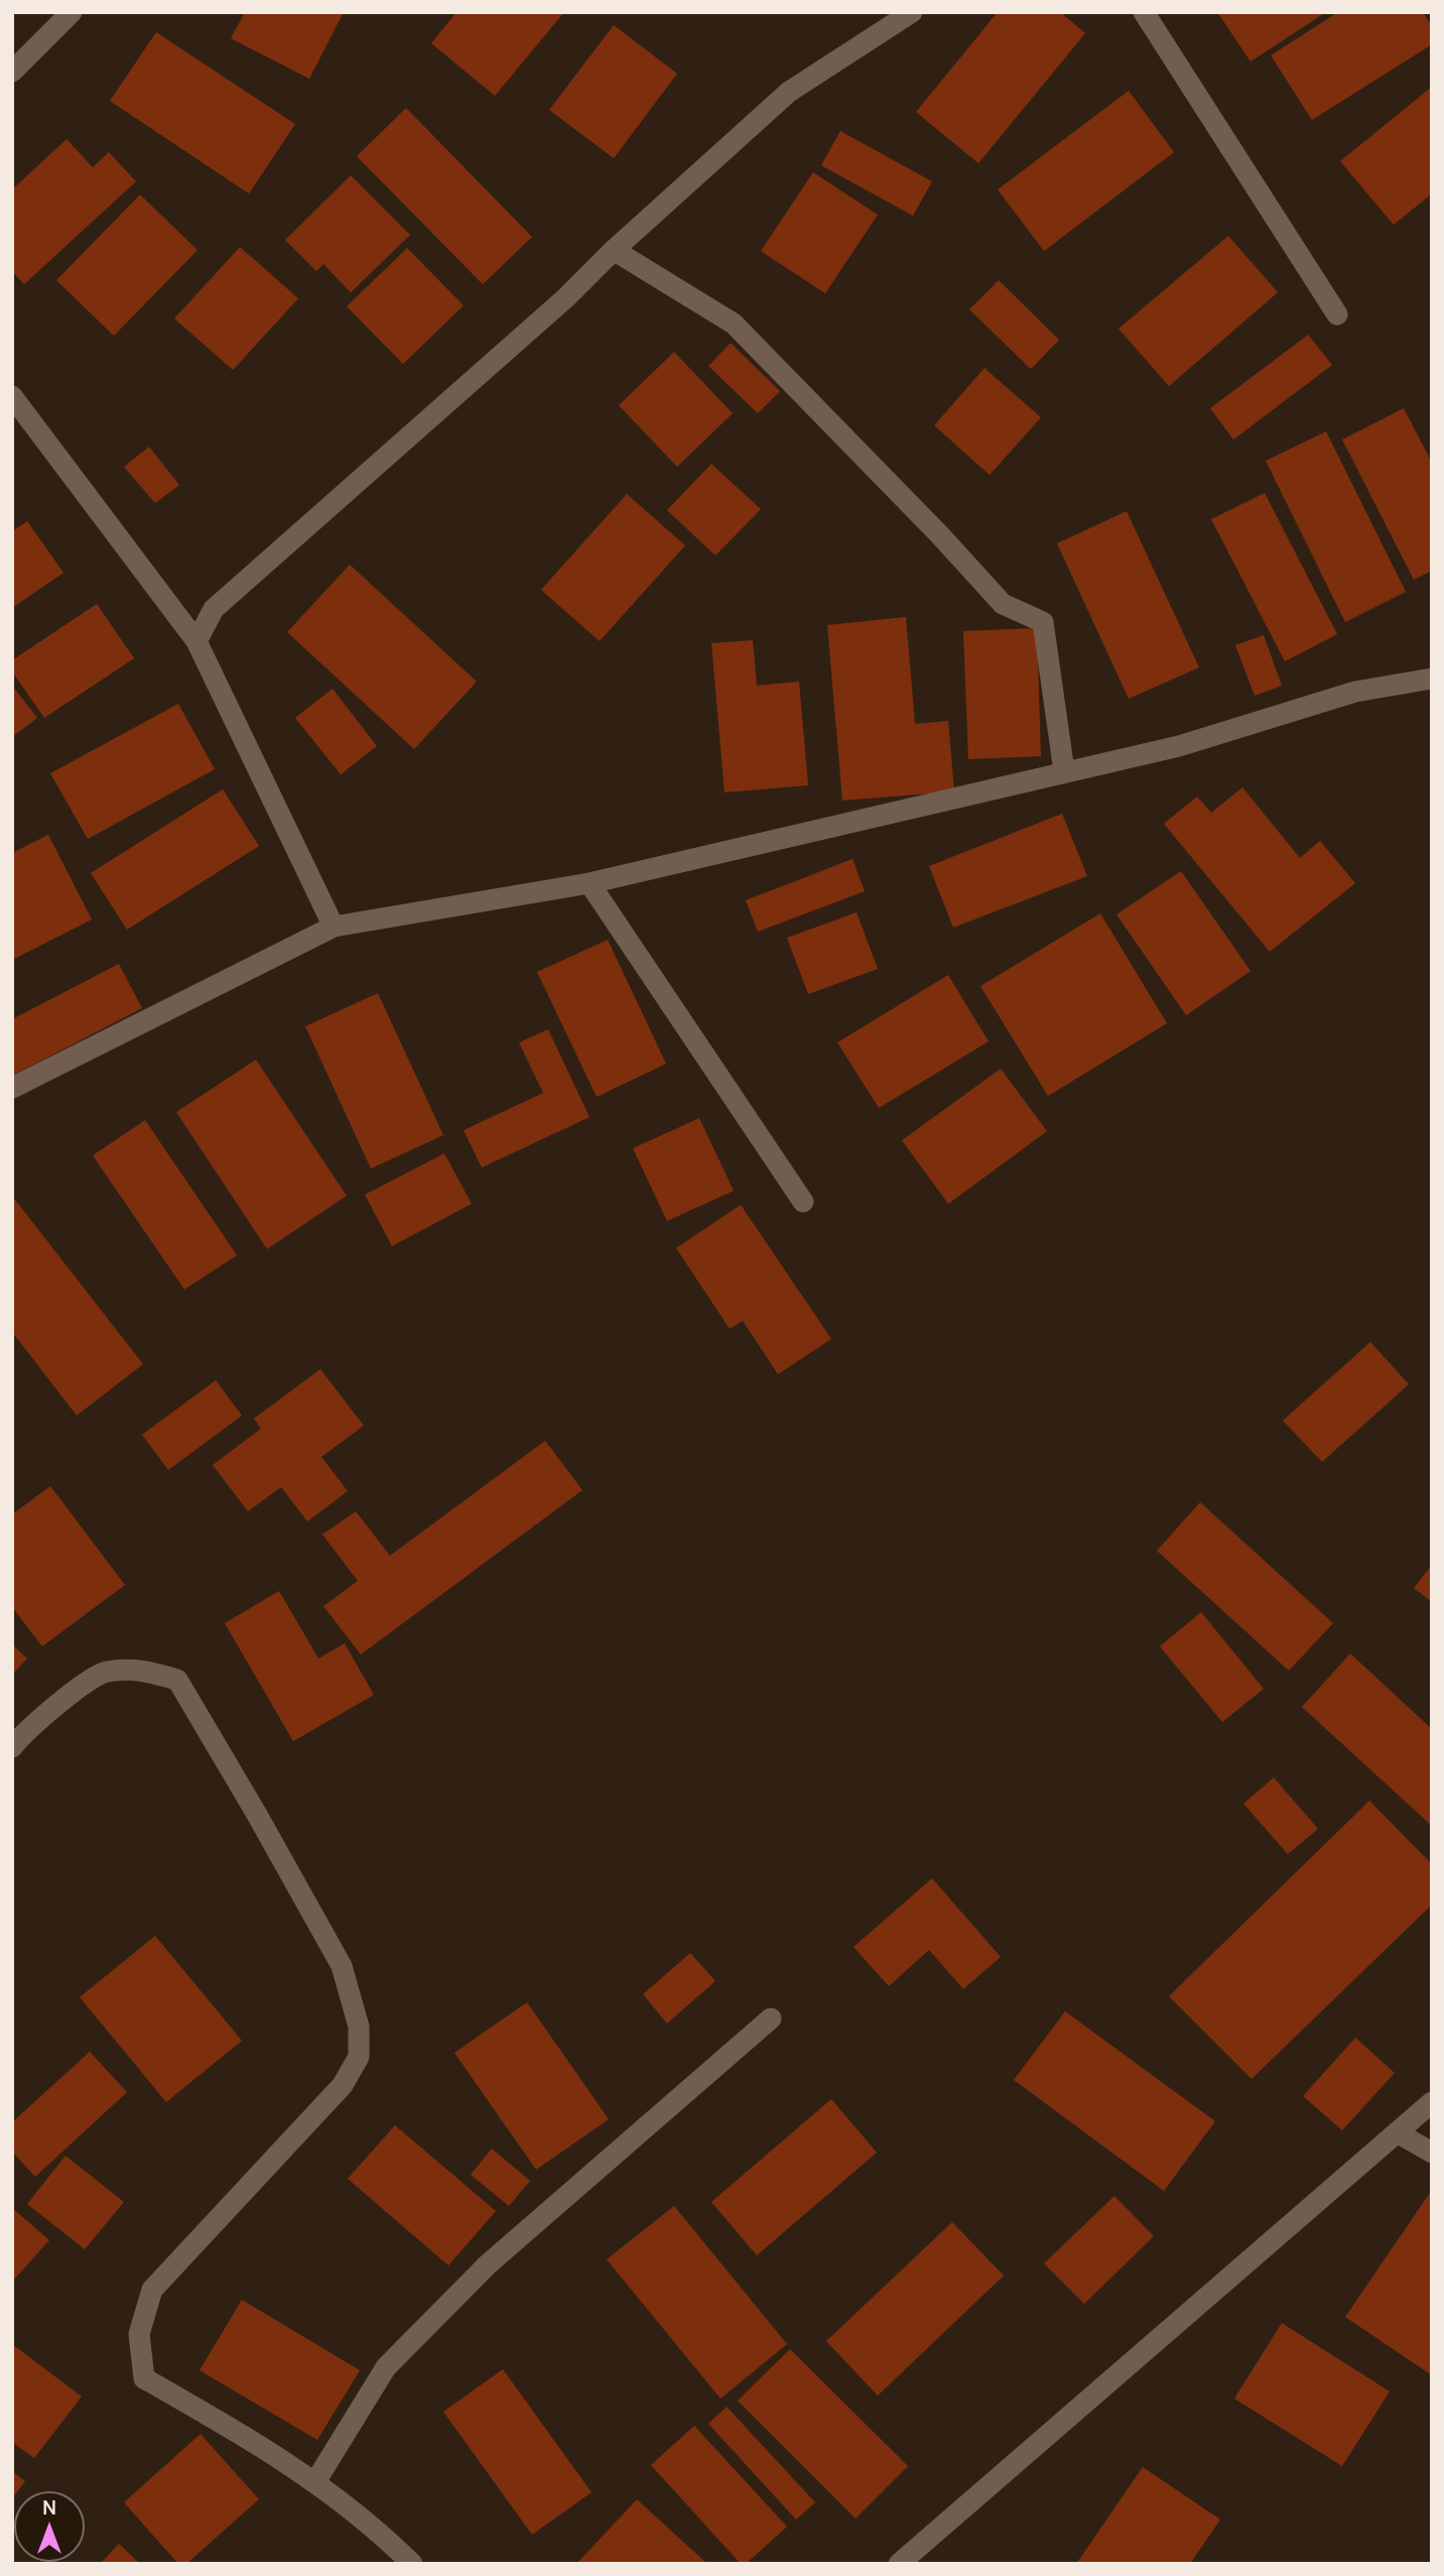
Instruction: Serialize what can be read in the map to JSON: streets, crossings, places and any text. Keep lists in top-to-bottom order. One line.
{"north":"top"}
